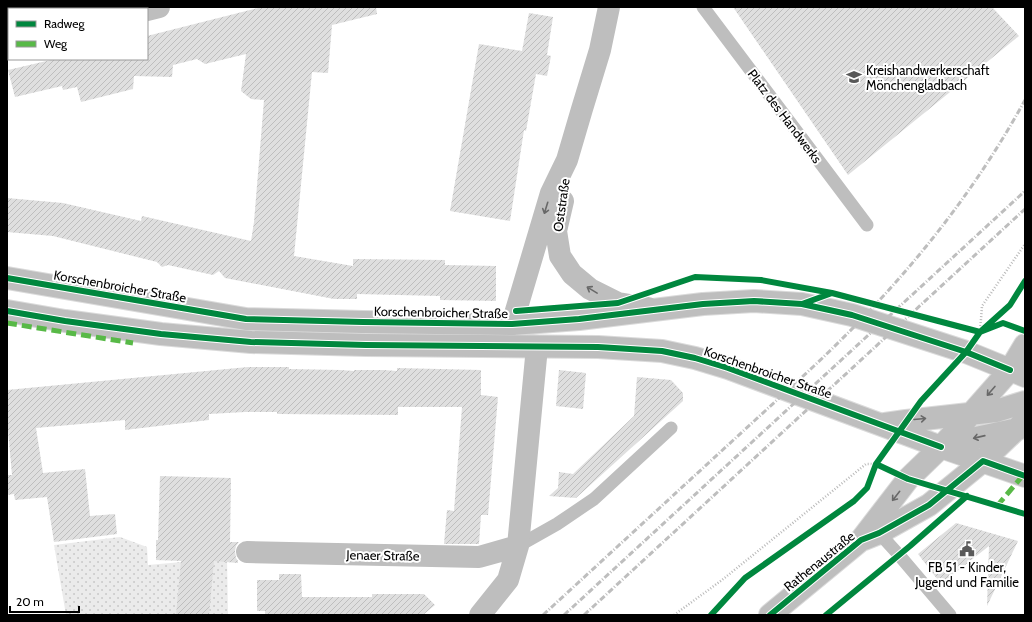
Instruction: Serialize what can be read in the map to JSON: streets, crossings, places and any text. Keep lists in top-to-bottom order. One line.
{"streets":{"main road":["Oststraße","Korschenbroicher Straße","Jenaer Straße","Rathenaustraße"],"lane":["Platz des Handwerks"]},"crossings":[["Oststraße","Korschenbroicher Straße"],["Korschenbroicher Straße","Rathenaustraße"]],"places":{"school or university":["Kreishandwerkerschaft Mönchengladbach"],"public building":["FB 51 - Kinder, Jugend und Familie"]},"legend":["Radweg","Weg"],"scale_bar":"20 m"}
